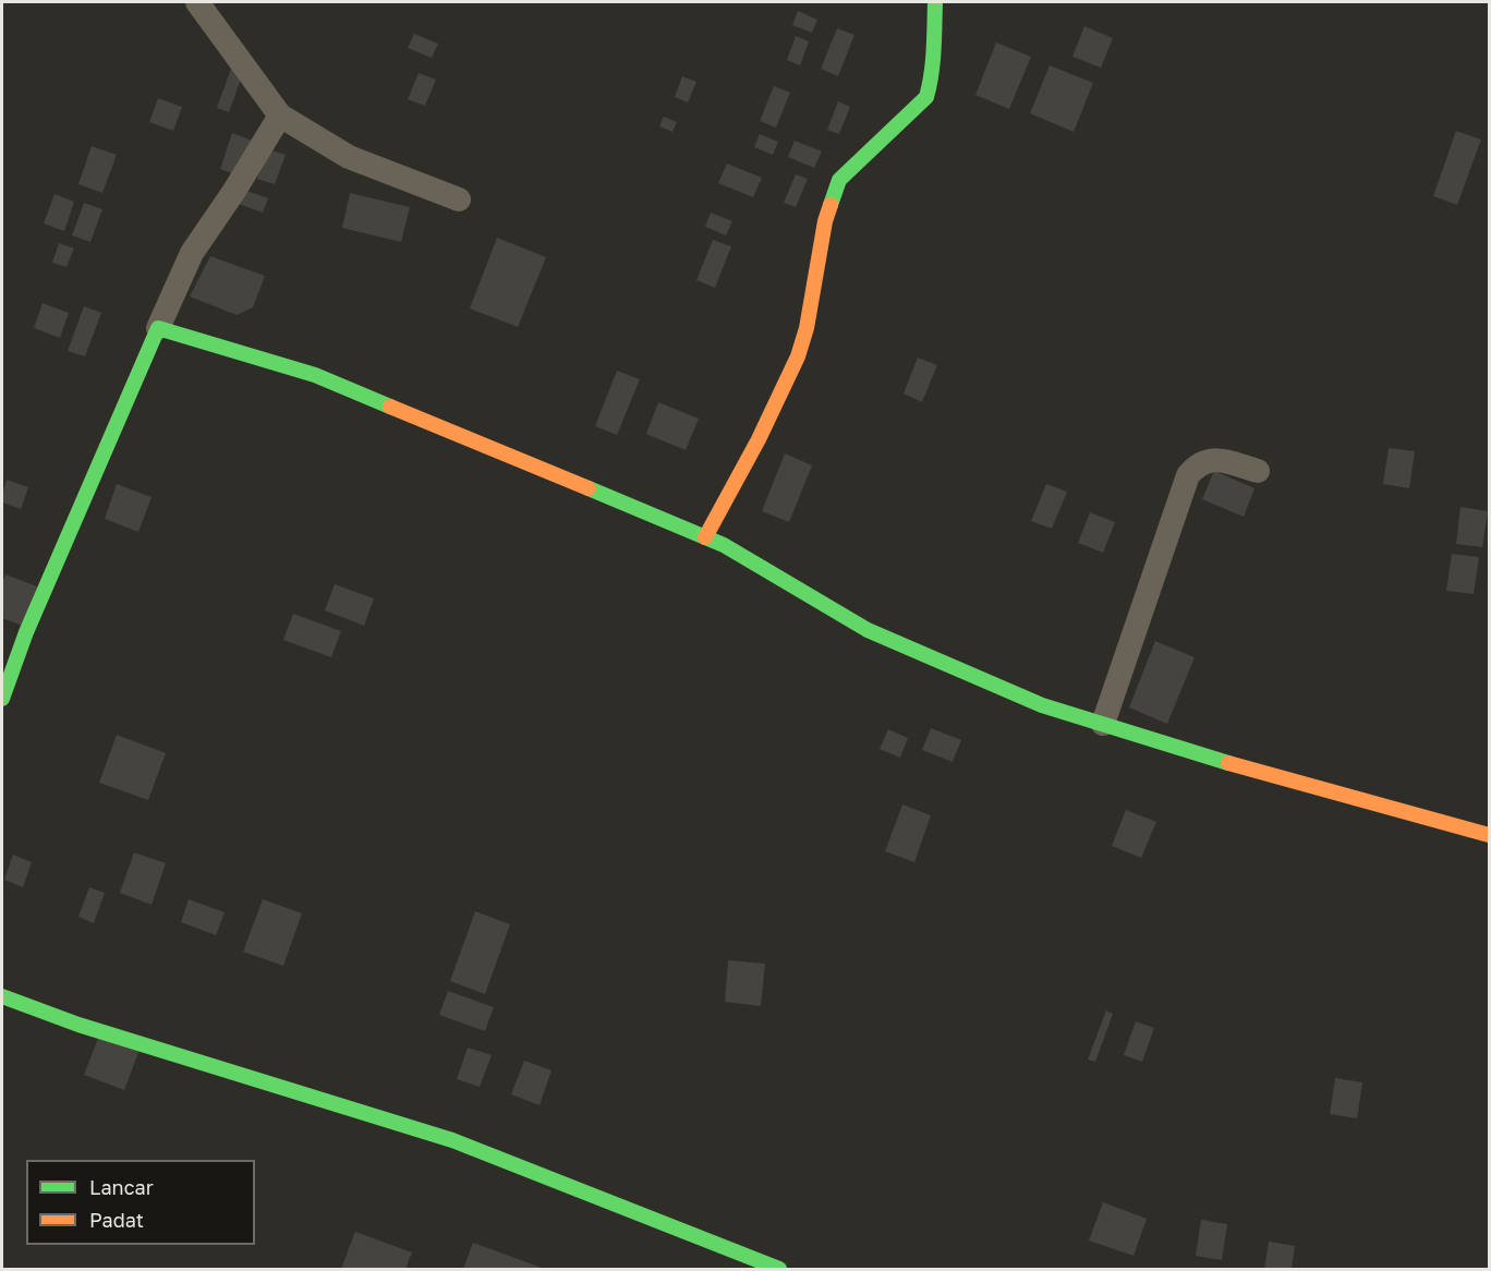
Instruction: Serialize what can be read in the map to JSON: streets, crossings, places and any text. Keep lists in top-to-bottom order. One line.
{"legend":["Lancar","Padat"]}
